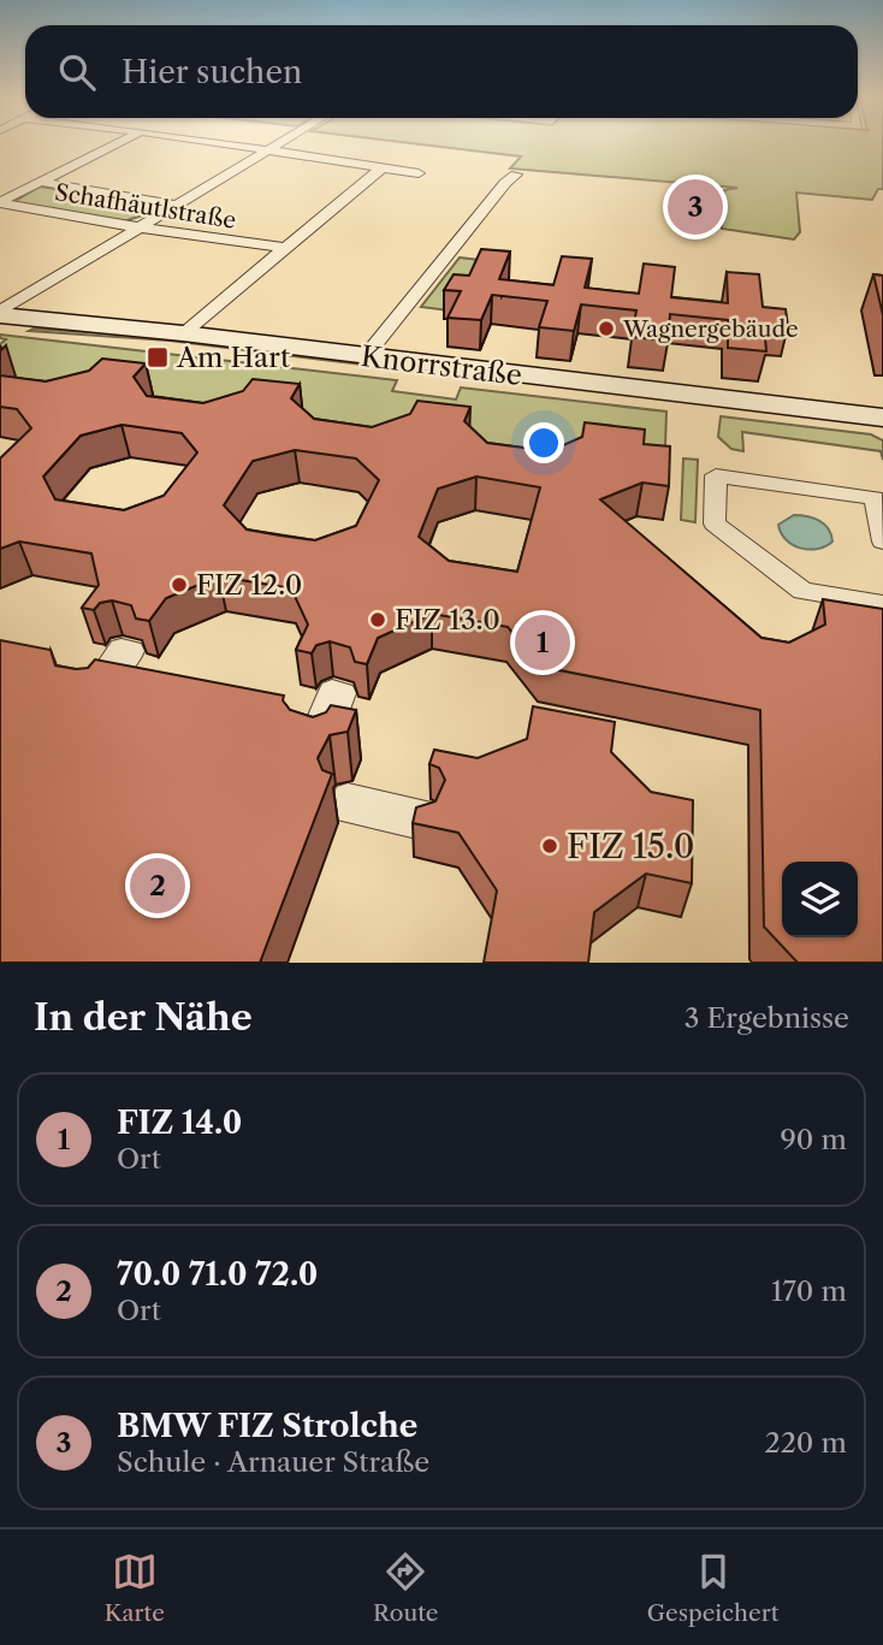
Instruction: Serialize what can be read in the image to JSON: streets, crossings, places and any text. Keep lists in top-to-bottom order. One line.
{"streets":{"street":["Schafhäutlstraße","Knorrstraße"]},"places":{"other":["Wagnergebäude","FIZ 12.0","FIZ 13.0","FIZ 15.0"],"transit":["Am Hart"]},"page":{"search":"Hier suchen","pins":["3","1","2"],"heading":["In der Nähe","3 Ergebnisse"],"list":[{"mark":"1","name":"FIZ 14.0","note":"Ort","value":"90 m"},{"mark":"2","name":"70.0 71.0 72.0","note":"Ort","value":"170 m"},{"mark":"3","name":"BMW FIZ Strolche","note":"Schule · Arnauer Straße","value":"220 m"}],"nav":["Karte","Route","Gespeichert"]}}
